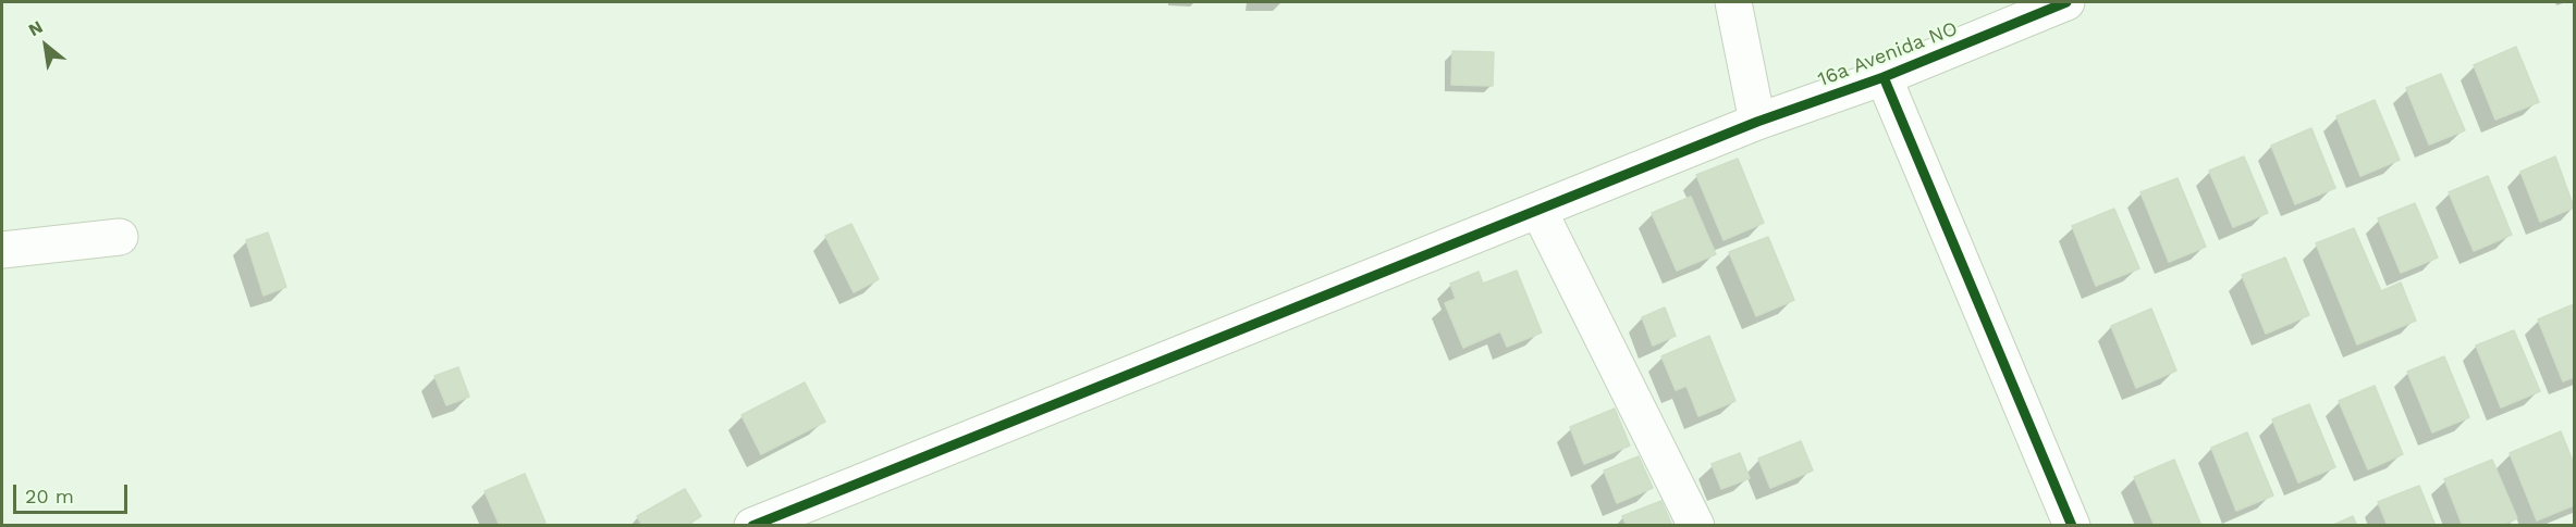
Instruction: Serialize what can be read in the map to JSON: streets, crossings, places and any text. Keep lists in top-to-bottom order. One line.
{"streets":{"street":["16a Avenida NO"]},"scale_bar":"20 m","north":"top left"}
